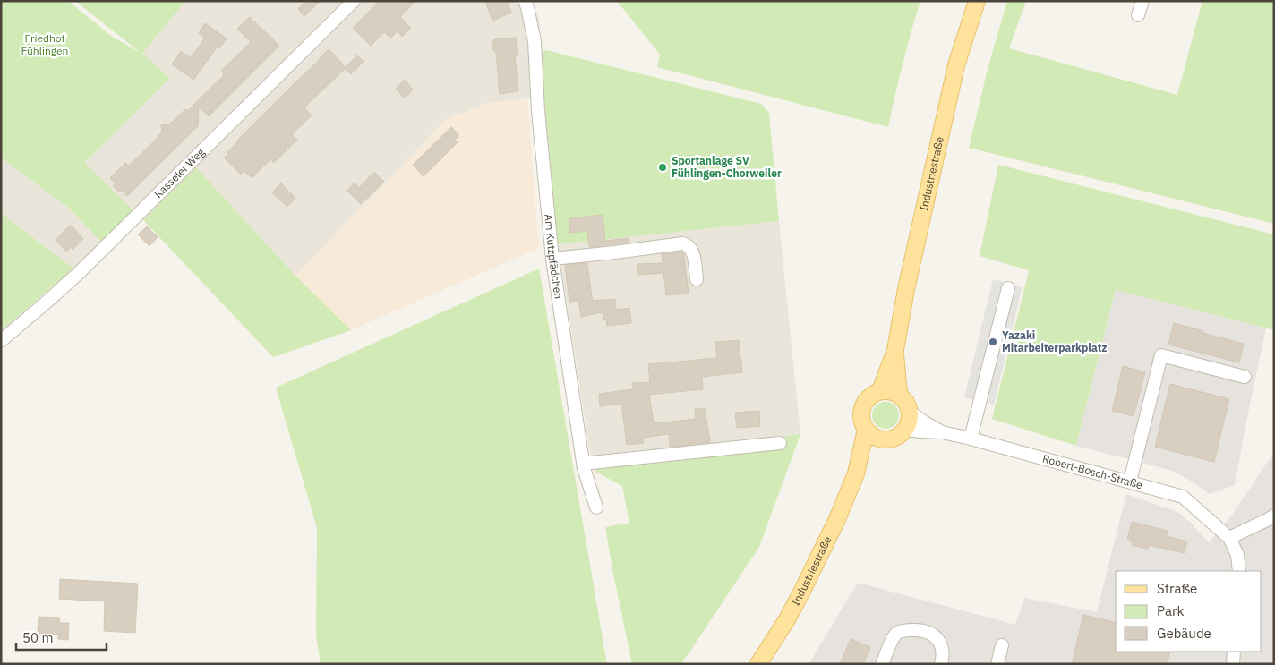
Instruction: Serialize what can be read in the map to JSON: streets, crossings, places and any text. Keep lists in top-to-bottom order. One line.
{"streets":{"main road":["Industriestraße"],"street":["Kasseler Weg","Am Kutzpfädchen","Robert-Bosch-Straße"]},"crossings":[["Industriestraße","Robert-Bosch-Straße"]],"parks":["Friedhof Fühlingen"],"places":["Sportanlage SV Fühlingen-Chorweiler","Yazaki Mitarbeiterparkplatz"],"legend":["Straße","Park","Gebäude"],"scale_bar":"50 m"}
